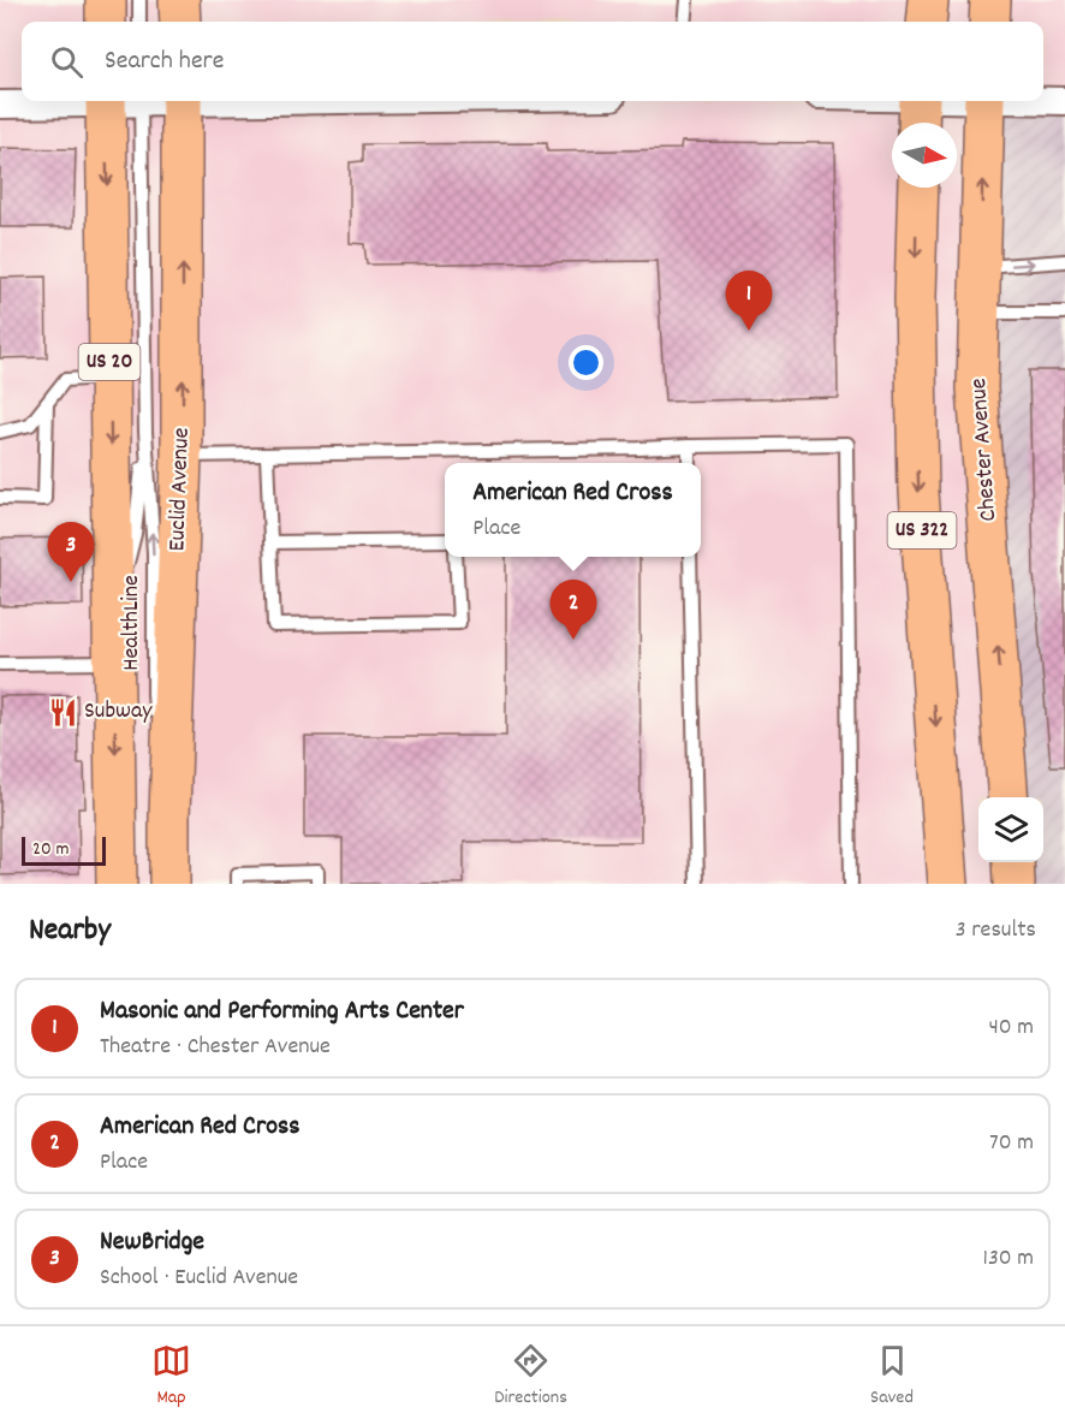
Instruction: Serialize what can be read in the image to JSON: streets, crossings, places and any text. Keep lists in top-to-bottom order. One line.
{"streets":{"main road":["US 20","Chester Avenue","Euclid Avenue","US 322"],"lane":["HealthLine"]},"crossings":[["US 20","HealthLine"],["Euclid Avenue","HealthLine"]],"places":{"restaurant":["Subway"]},"scale_bar":"20 m","north":"right","page":{"search":"Search here","pins":["1","3","2"],"popup":["American Red Cross","Place"],"scale":"20 m","heading":["Nearby","3 results"],"list":[{"mark":"1","name":"Masonic and Performing Arts Center","note":"Theatre · Chester Avenue","value":"40 m"},{"mark":"2","name":"American Red Cross","note":"Place","value":"70 m"},{"mark":"3","name":"NewBridge","note":"School · Euclid Avenue","value":"130 m"}],"nav":["Map","Directions","Saved"]}}
